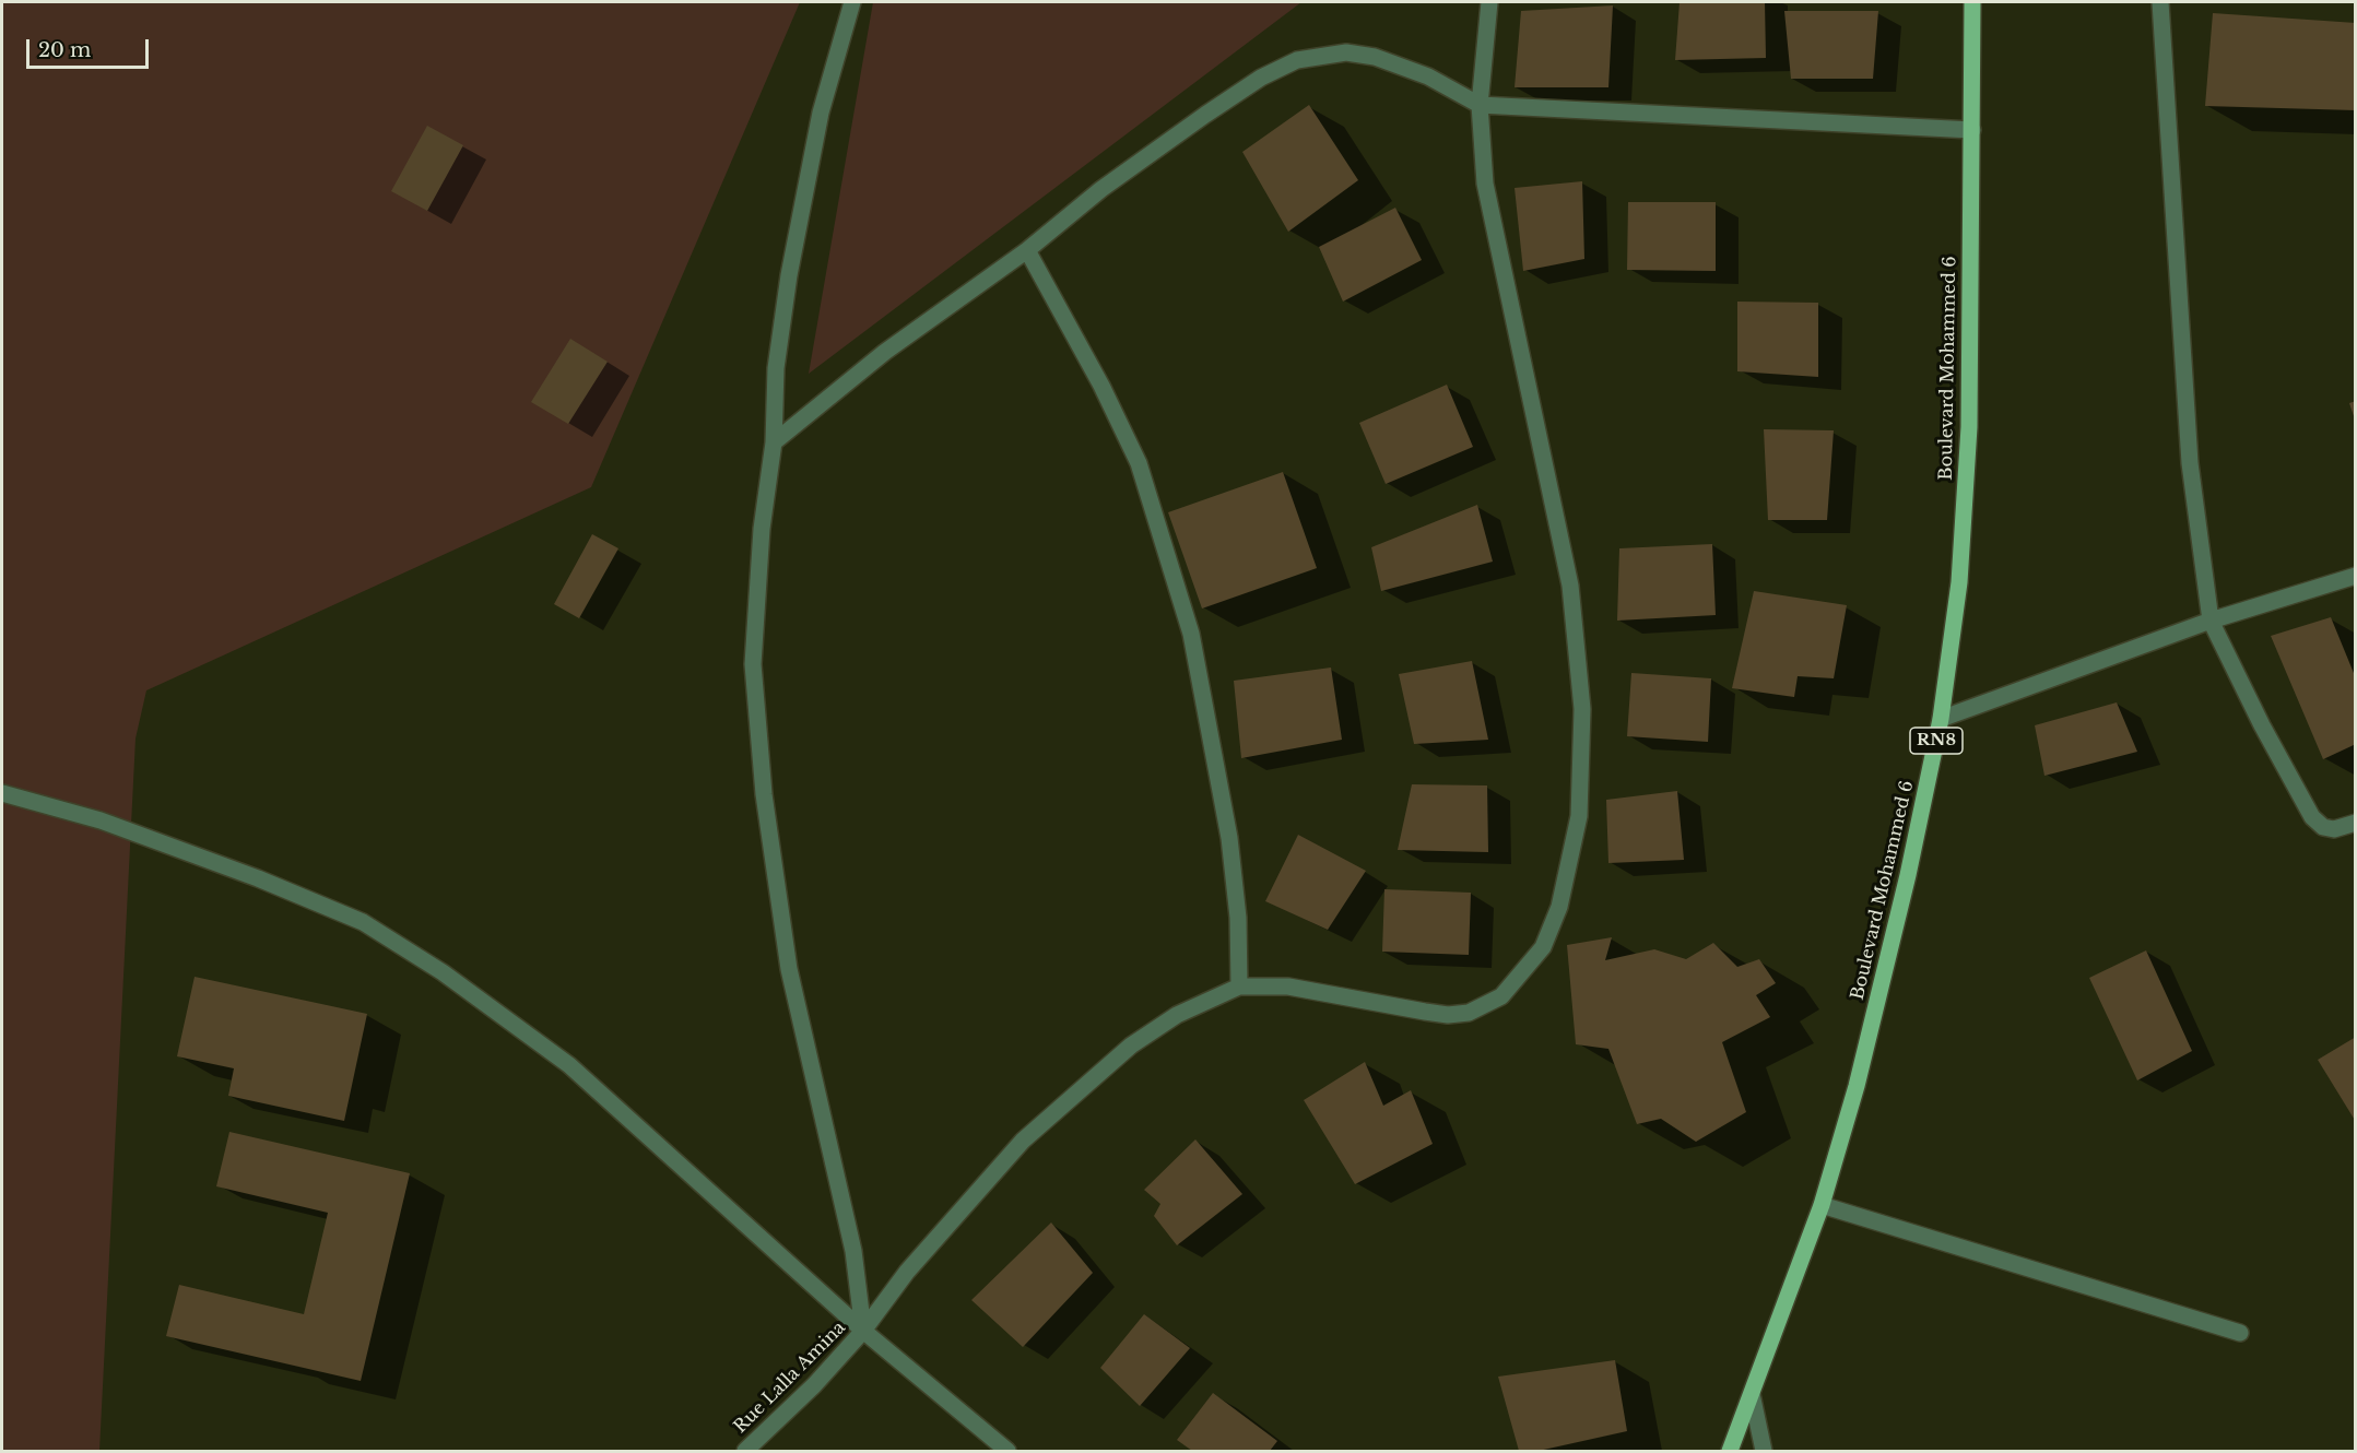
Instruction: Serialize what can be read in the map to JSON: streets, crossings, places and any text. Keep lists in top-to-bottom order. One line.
{"streets":{"main road":["Boulevard Mohammed 6","RN8"],"street":["Rue Lalla Amina"]},"scale_bar":"20 m"}
